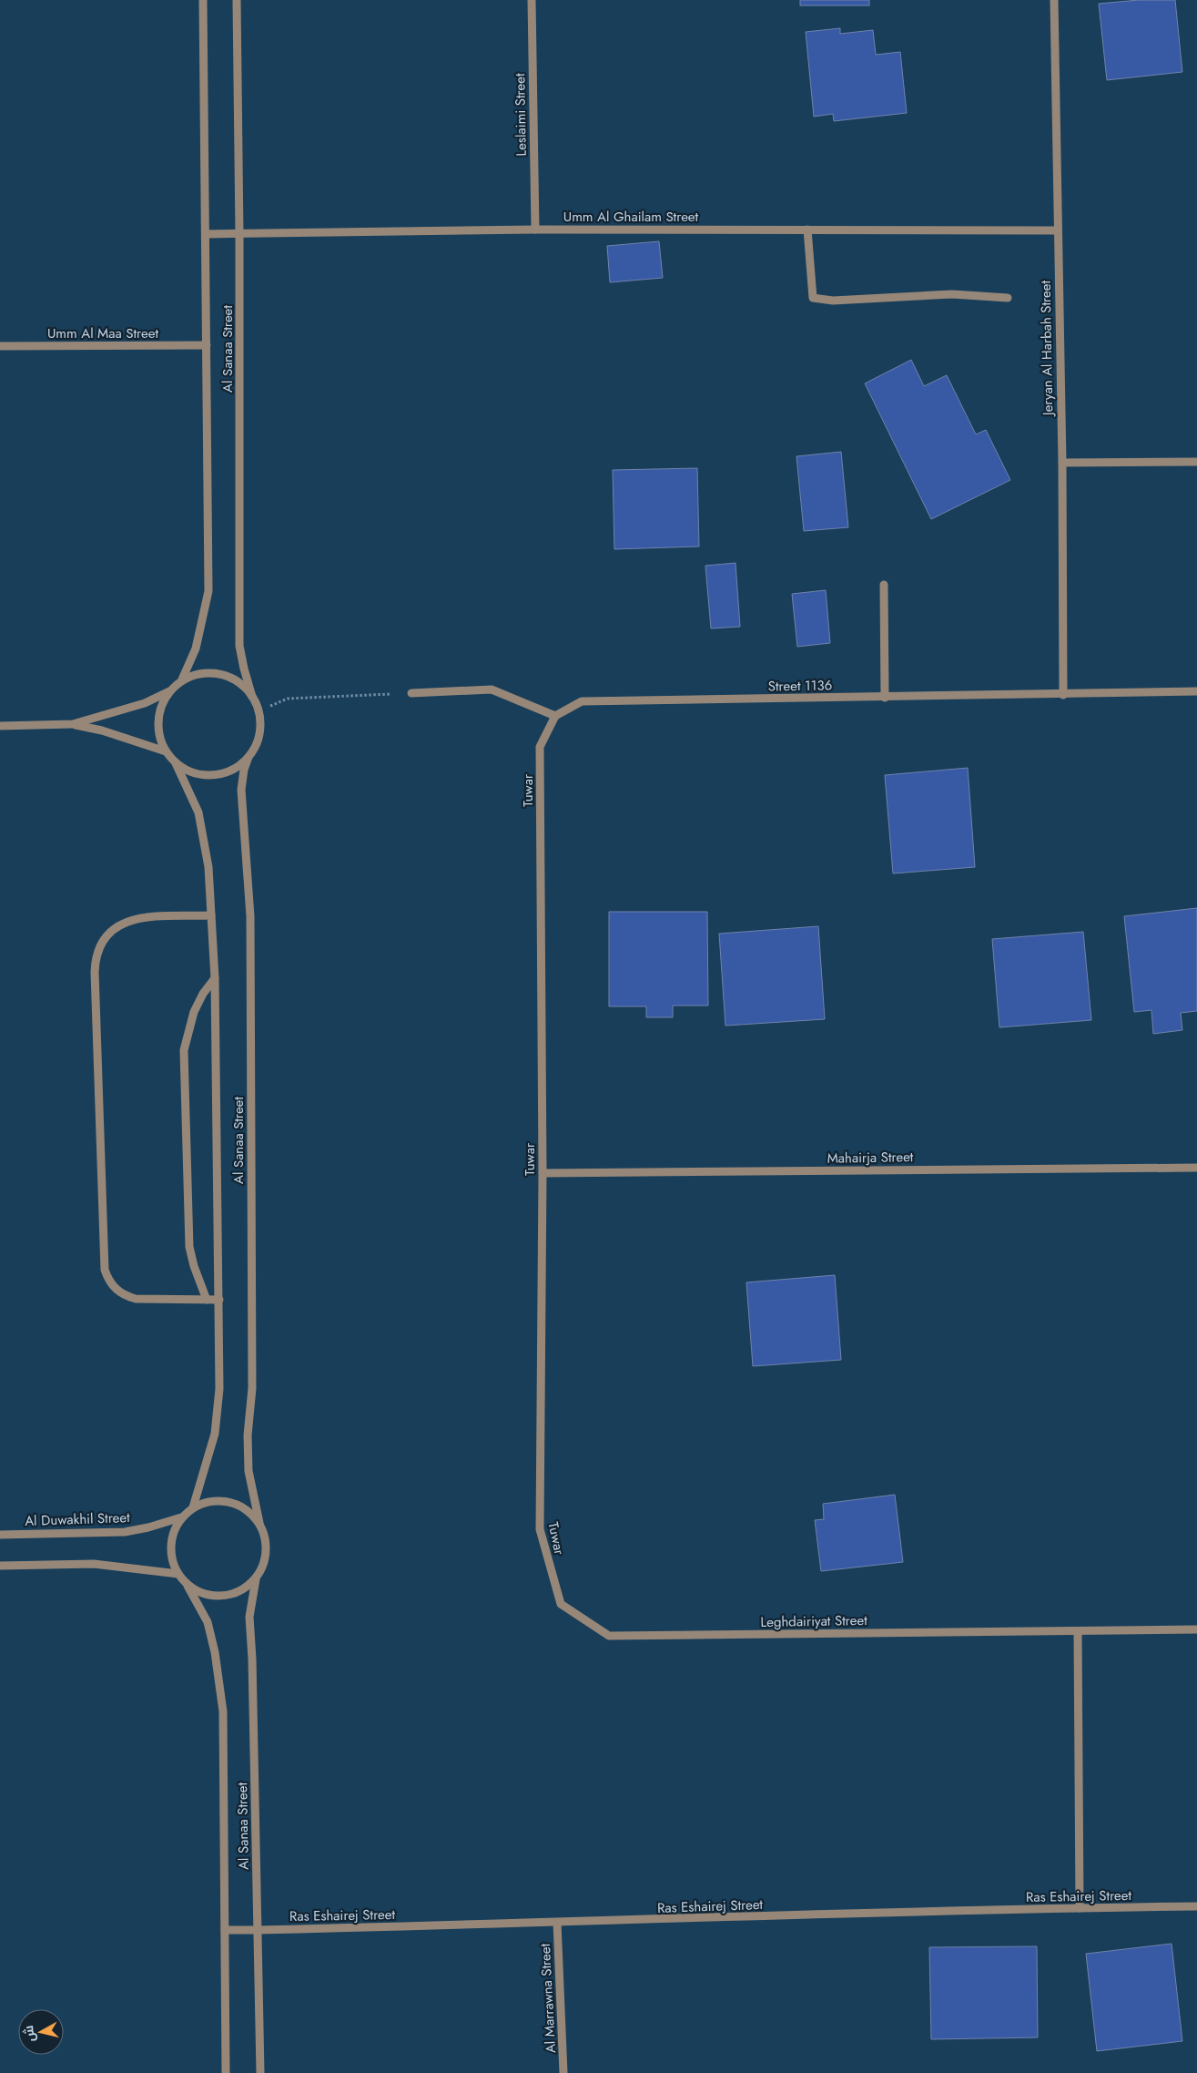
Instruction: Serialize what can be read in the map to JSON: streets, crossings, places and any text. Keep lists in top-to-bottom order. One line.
{"streets":{"street":["Leslaimi Street","Umm Al Ghailam Street","Umm Al Maa Street","Jeryan Al Harbah Street","Al Sanaa Street","Street 1136","Tuwar","Mahairja Street","Al Duwakhil Street","Leghdairiyat Street","Ras Eshairej Street","Al Marrawna Street"]},"crossings":[["Leslaimi Street","Umm Al Ghailam Street"],["Umm Al Ghailam Street","Jeryan Al Harbah Street"],["Umm Al Ghailam Street","Al Sanaa Street"],["Umm Al Maa Street","Al Sanaa Street"],["Jeryan Al Harbah Street","Street 1136"],["Al Sanaa Street","Al Duwakhil Street"],["Al Sanaa Street","Ras Eshairej Street"],["Street 1136","Tuwar"],["Tuwar","Mahairja Street"],["Tuwar","Leghdairiyat Street"],["Ras Eshairej Street","Al Marrawna Street"]],"north":"left"}
